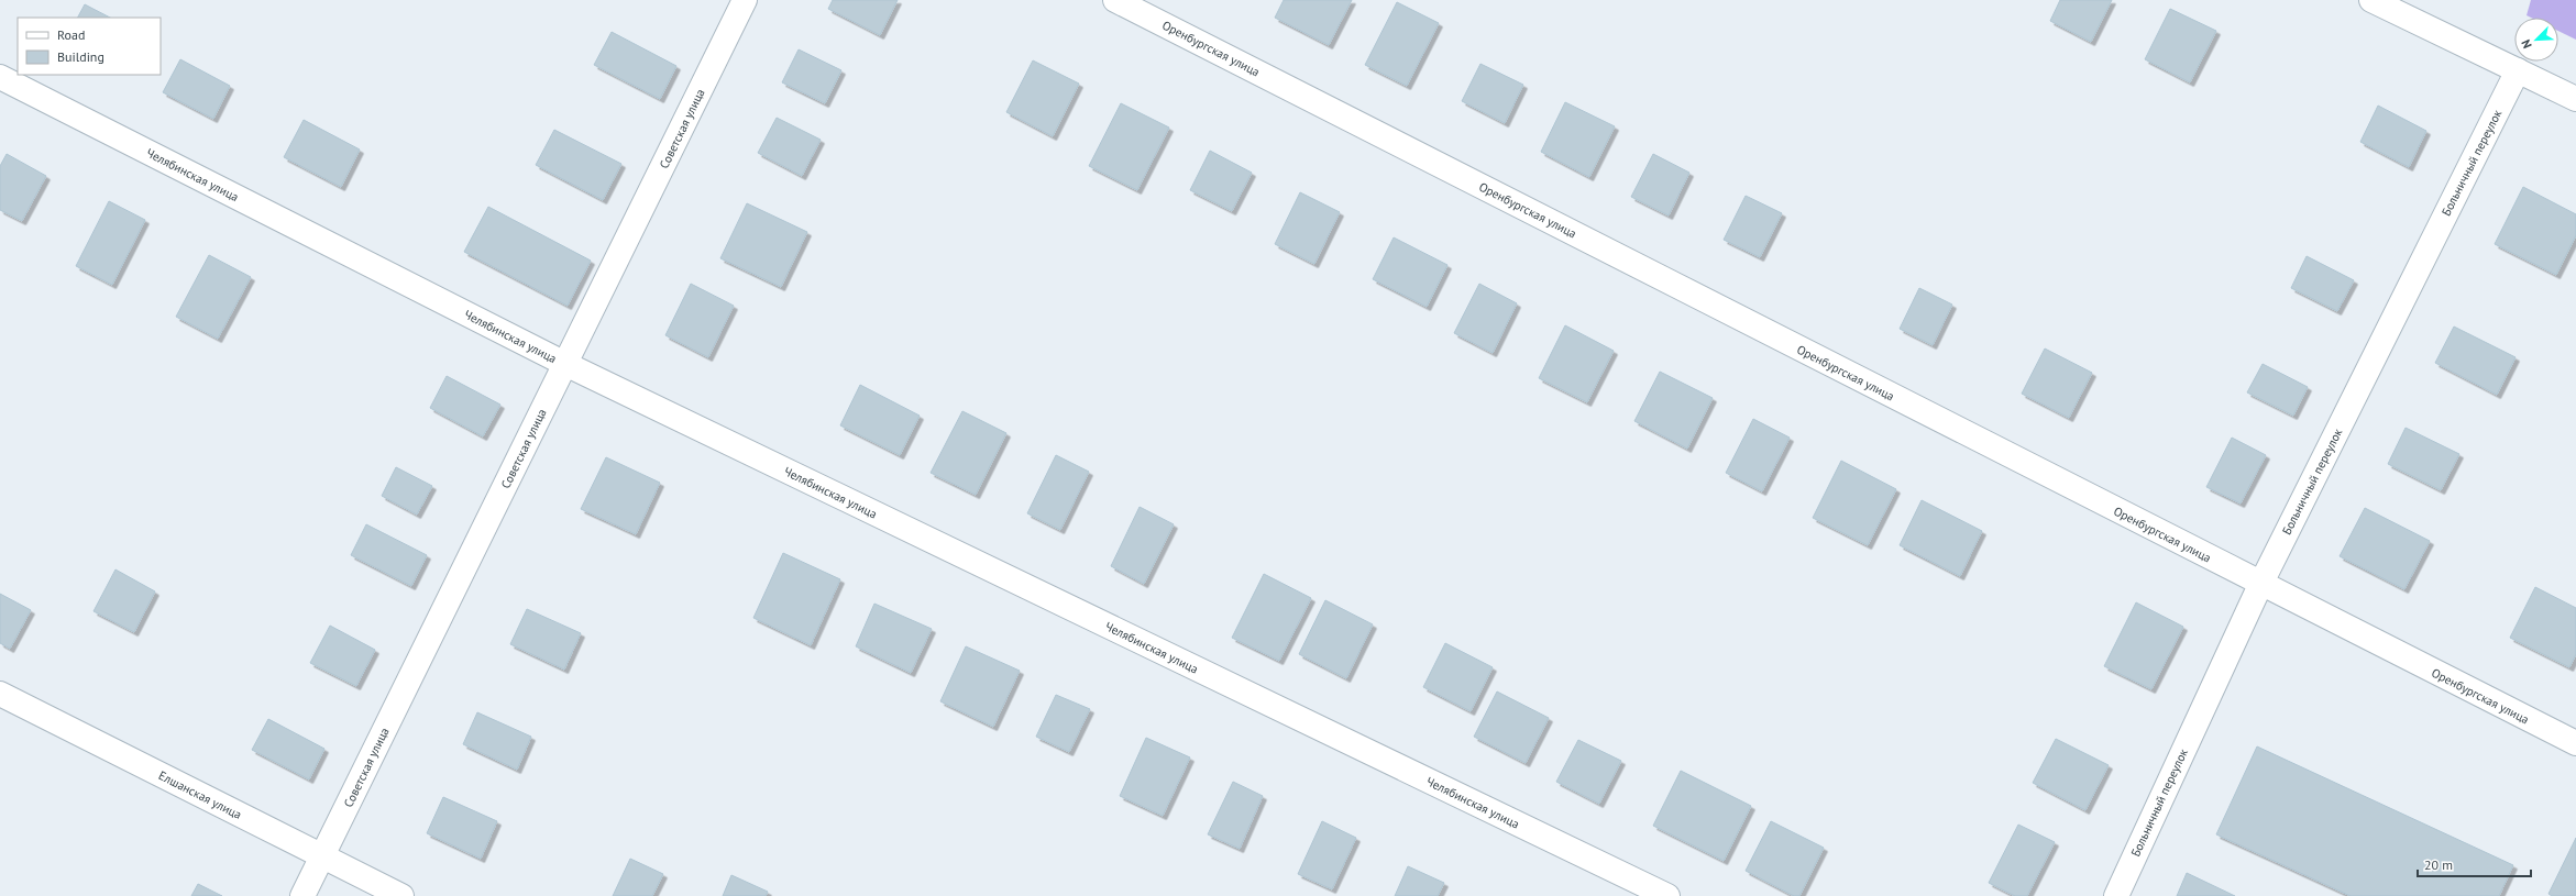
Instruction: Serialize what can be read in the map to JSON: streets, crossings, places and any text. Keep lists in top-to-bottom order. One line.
{"streets":{"street":["Оренбургская улица","Советская улица","Больничный переулок","Челябинская улица","Елшанская улица"]},"crossings":[["Оренбургская улица","Больничный переулок"],["Советская улица","Челябинская улица"],["Советская улица","Елшанская улица"]],"legend":["Road","Building"],"scale_bar":"20 m","north":"bottom left"}
